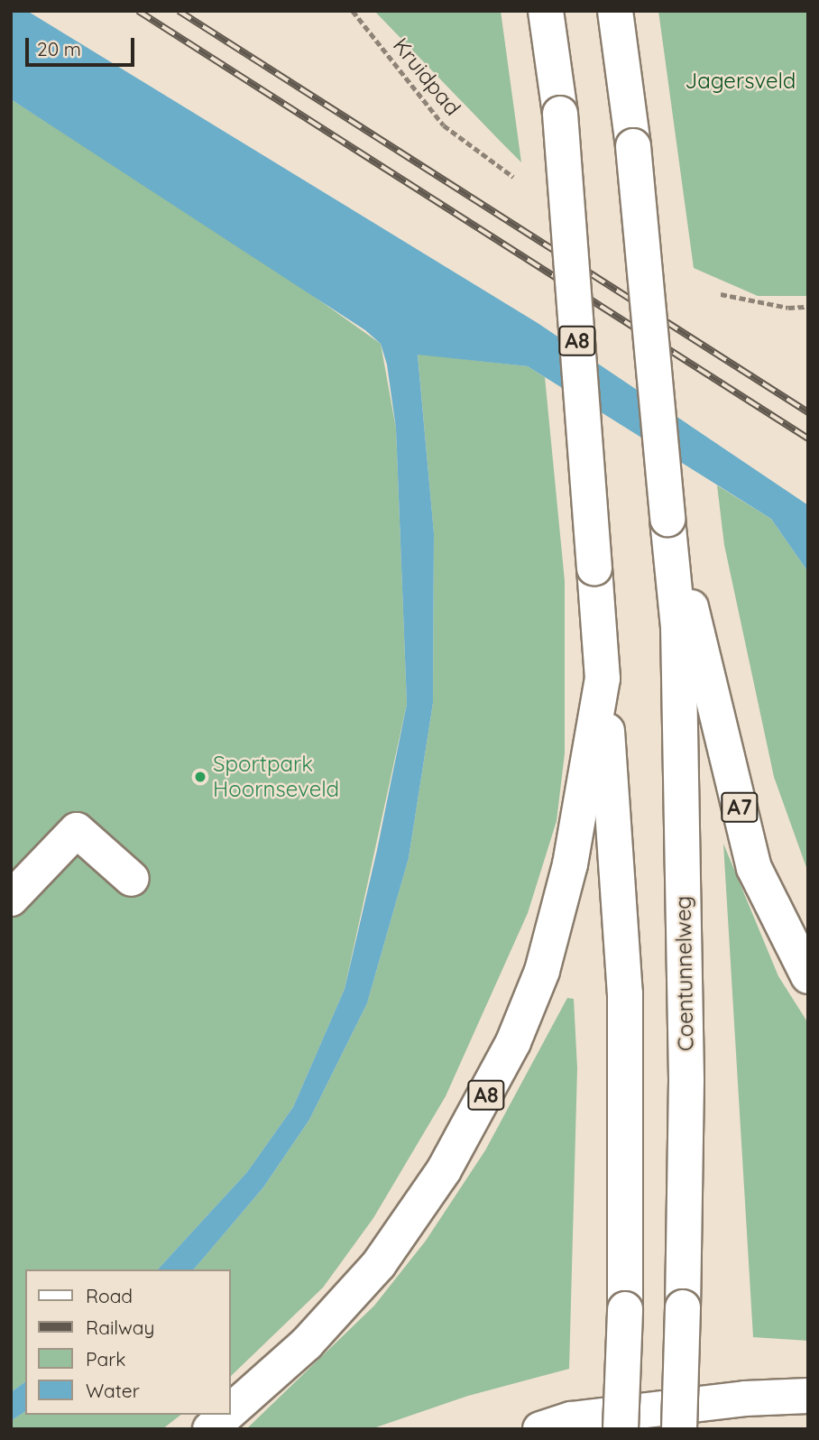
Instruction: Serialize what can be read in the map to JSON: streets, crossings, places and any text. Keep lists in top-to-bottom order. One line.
{"streets":{"main road":["A8","A7","Coentunnelweg"],"path":["Kruidpad"]},"crossings":[["A7","Coentunnelweg"]],"parks":["Jagersveld"],"places":["Sportpark Hoornseveld"],"legend":["Road","Railway","Park","Water"],"scale_bar":"20 m"}
